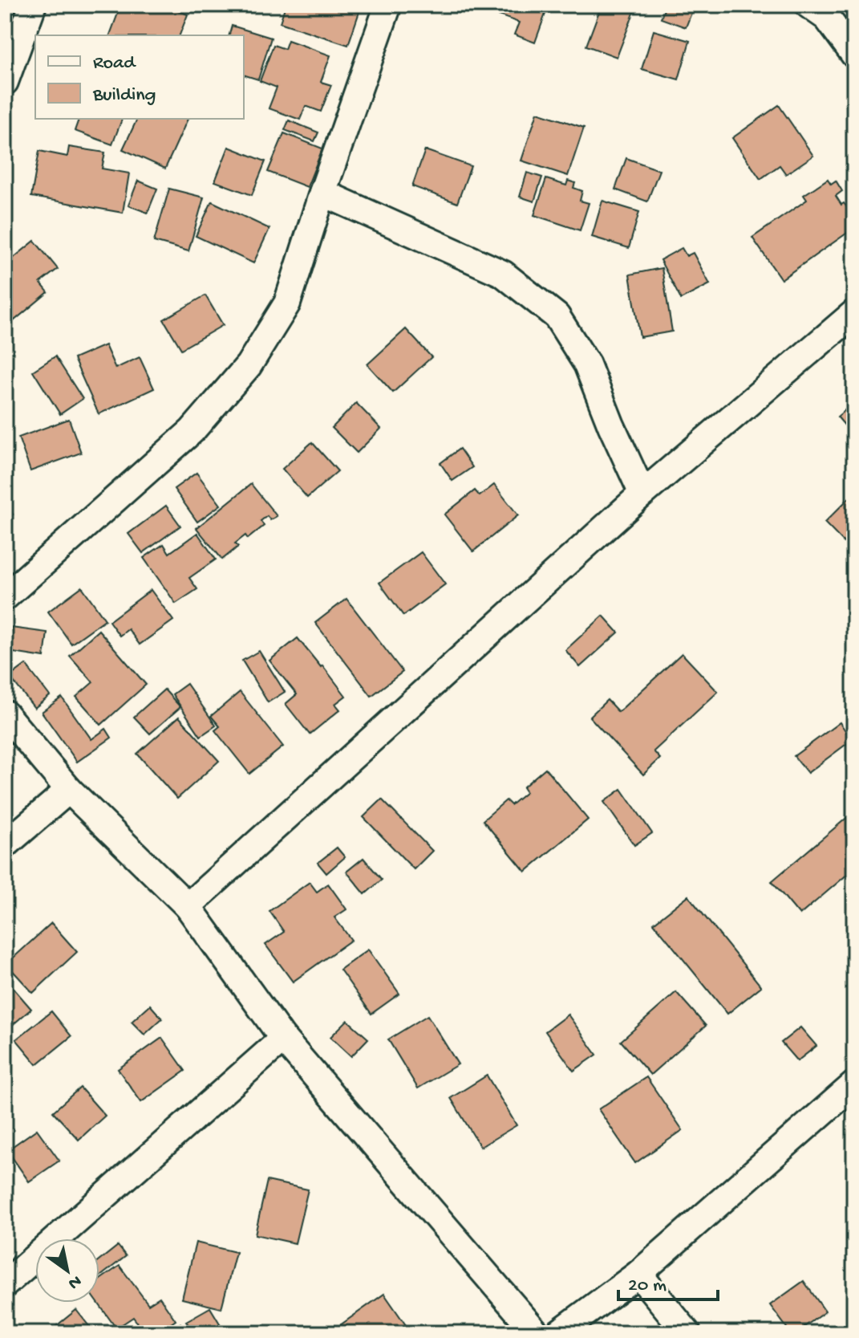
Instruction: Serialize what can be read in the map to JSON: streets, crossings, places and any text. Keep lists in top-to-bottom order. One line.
{"legend":["Road","Building"],"scale_bar":"20 m","north":"bottom right"}
